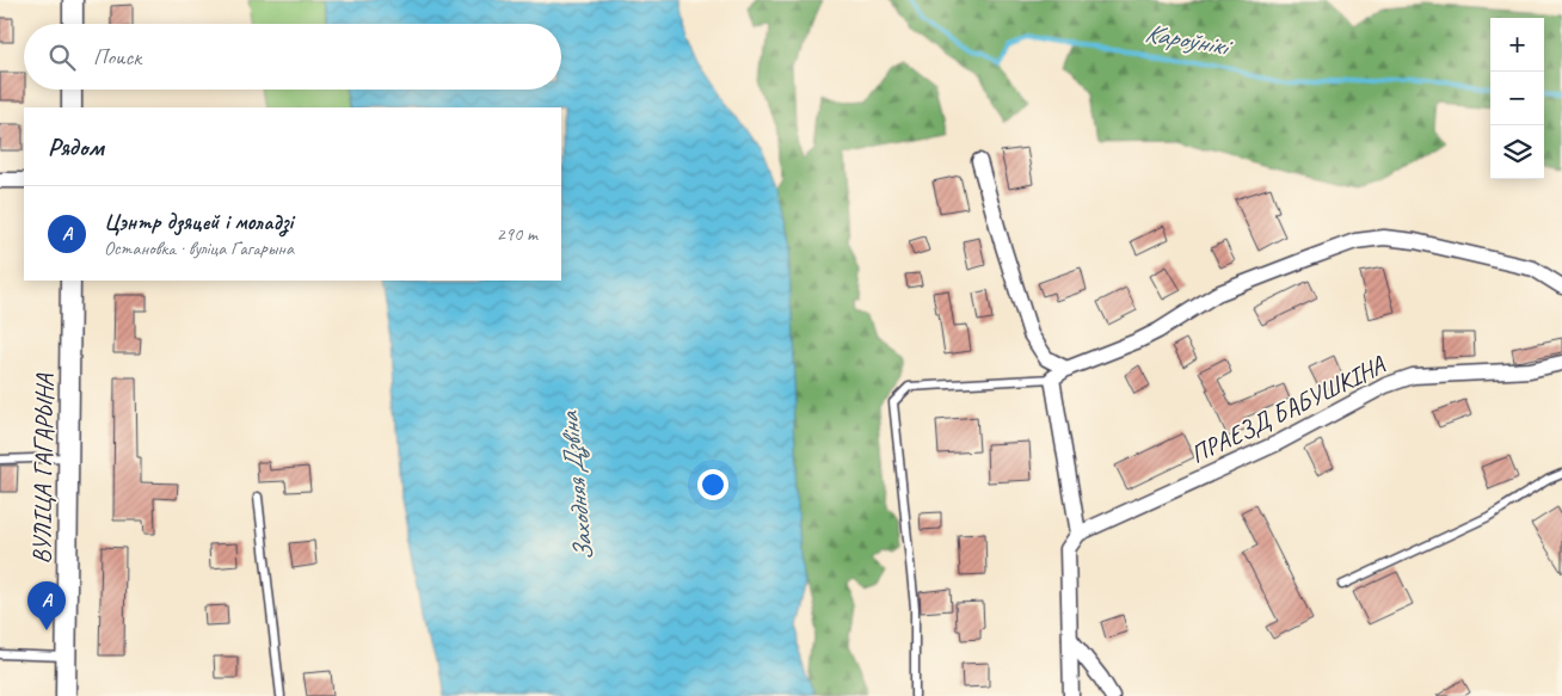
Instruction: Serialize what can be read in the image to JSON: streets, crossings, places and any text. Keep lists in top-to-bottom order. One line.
{"streets":{"main road":["ВУЛІЦА ГАГАРЫНА"],"street":["ПРАЕЗД БАБУШКІНА"]},"water":["Кароўнікі","Заходняя Дзвіна"],"page":{"map_buttons":["+","−"],"search":"Поиск","heading":"Рядом","list":[{"mark":"A","name":"Цэнтр дзяцей і моладзі","note":"Остановка · вуліца Гагарына","value":"290 m"}],"pins":"A"}}
